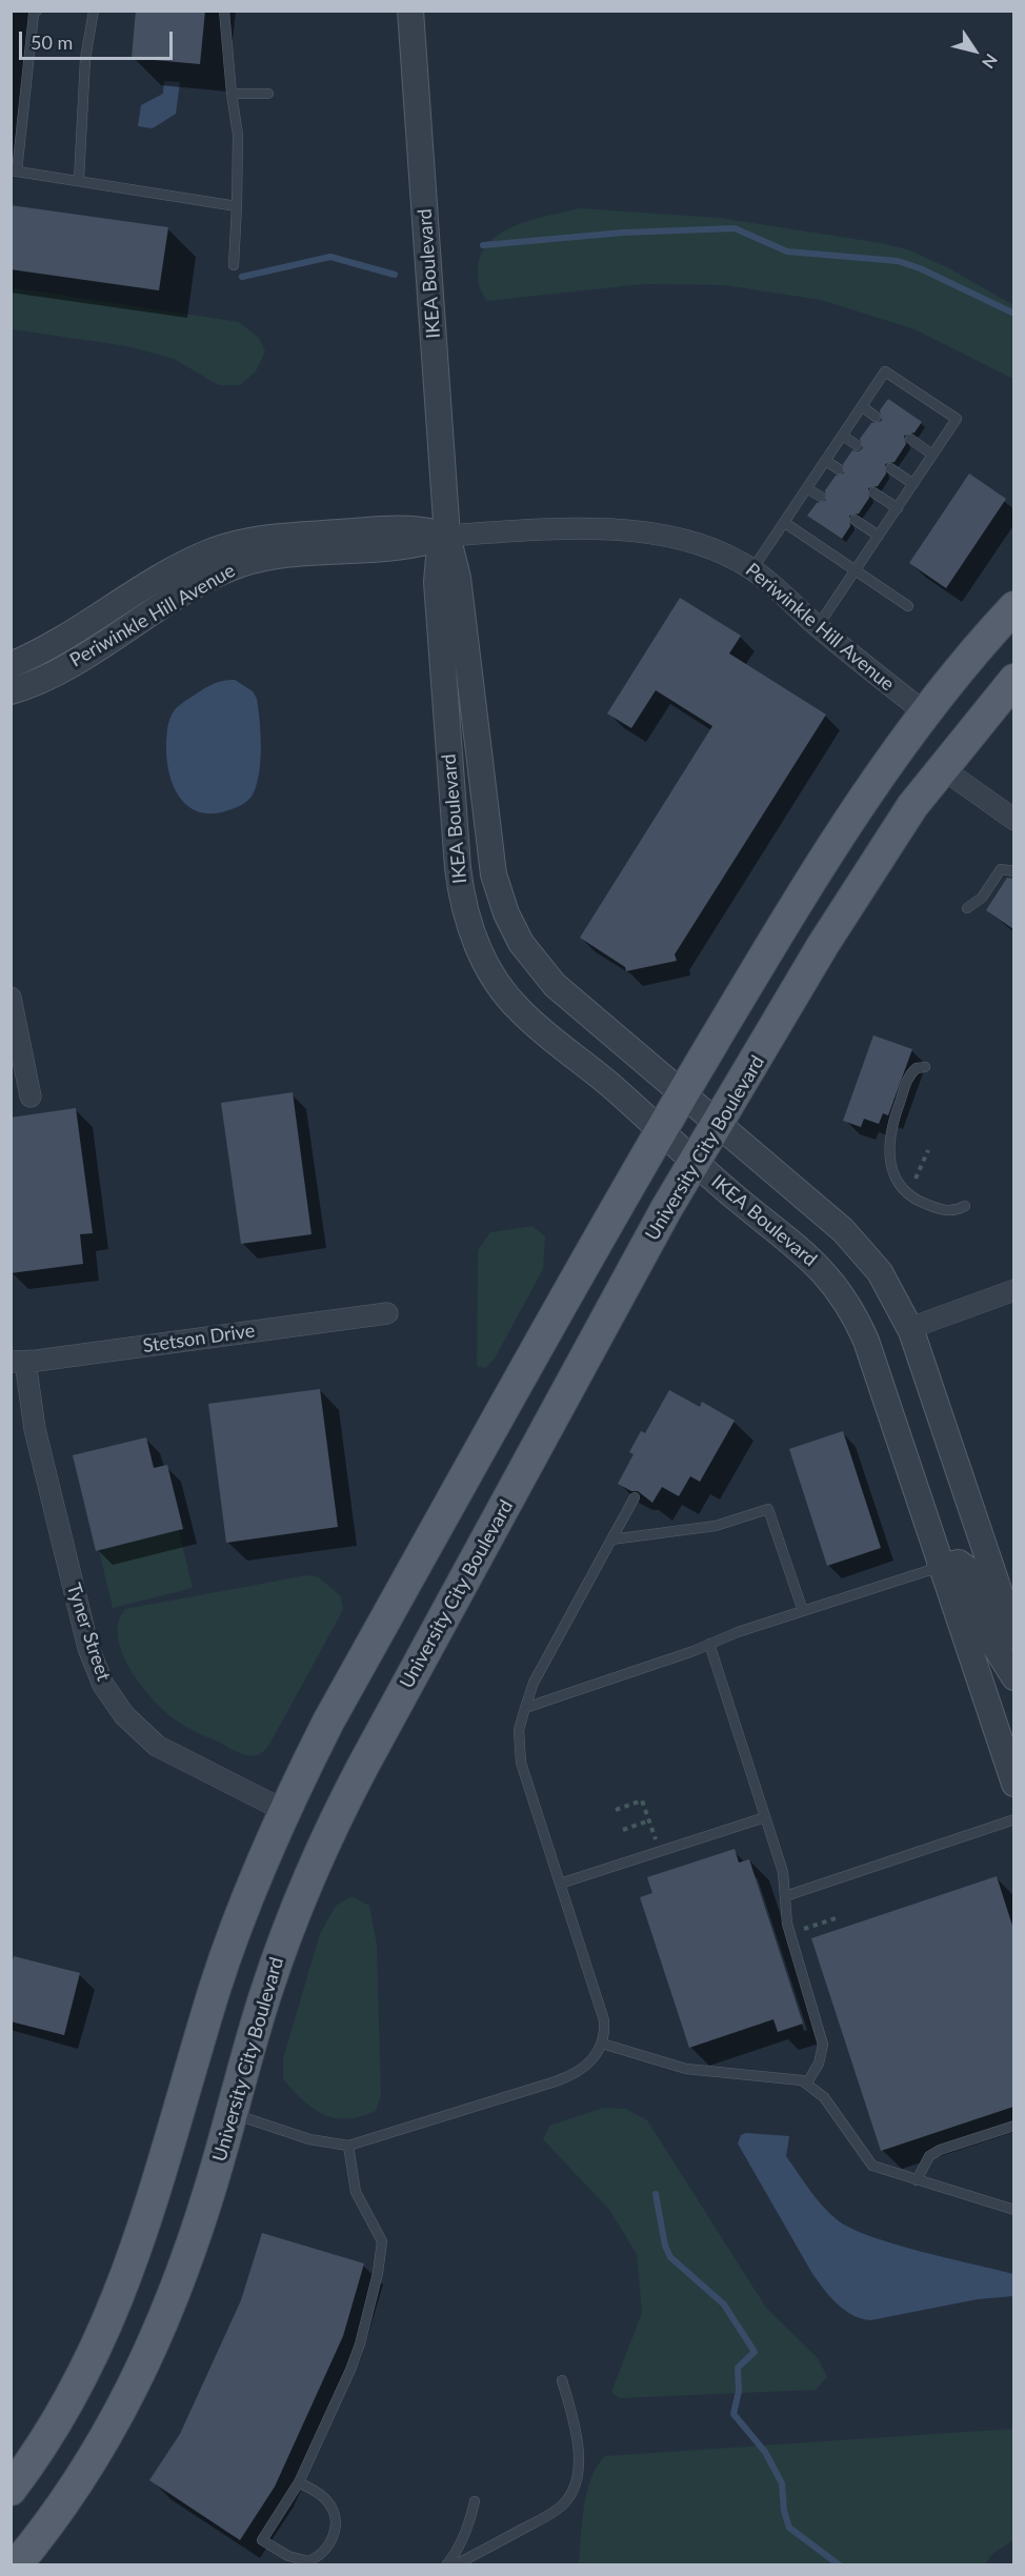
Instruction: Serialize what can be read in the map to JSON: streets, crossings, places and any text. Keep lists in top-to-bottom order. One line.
{"streets":{"main road":["University City Boulevard"],"street":["IKEA Boulevard","Periwinkle Hill Avenue","Stetson Drive","Tyner Street"]},"crossings":[["IKEA Boulevard","Periwinkle Hill Avenue"],["IKEA Boulevard","University City Boulevard"],["Stetson Drive","Tyner Street"]],"scale_bar":"50 m","north":"bottom right"}
